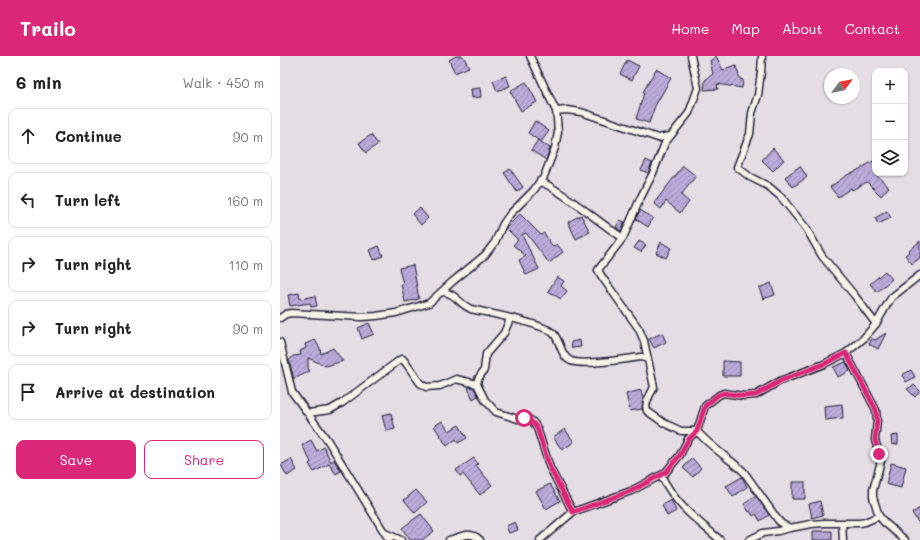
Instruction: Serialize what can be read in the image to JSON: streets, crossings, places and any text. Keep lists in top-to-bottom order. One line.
{"north":"top right","page":{"header":"Trailo","nav":["Home","Map","About","Contact"],"heading":["6 min","Walk · 450 m"],"map_buttons":["+","−"],"list":[["Continue","90 m"],["Turn left","160 m"],["Turn right","110 m"],["Turn right","90 m"],"Arrive at destination"],"buttons":["Save","Share"]}}
